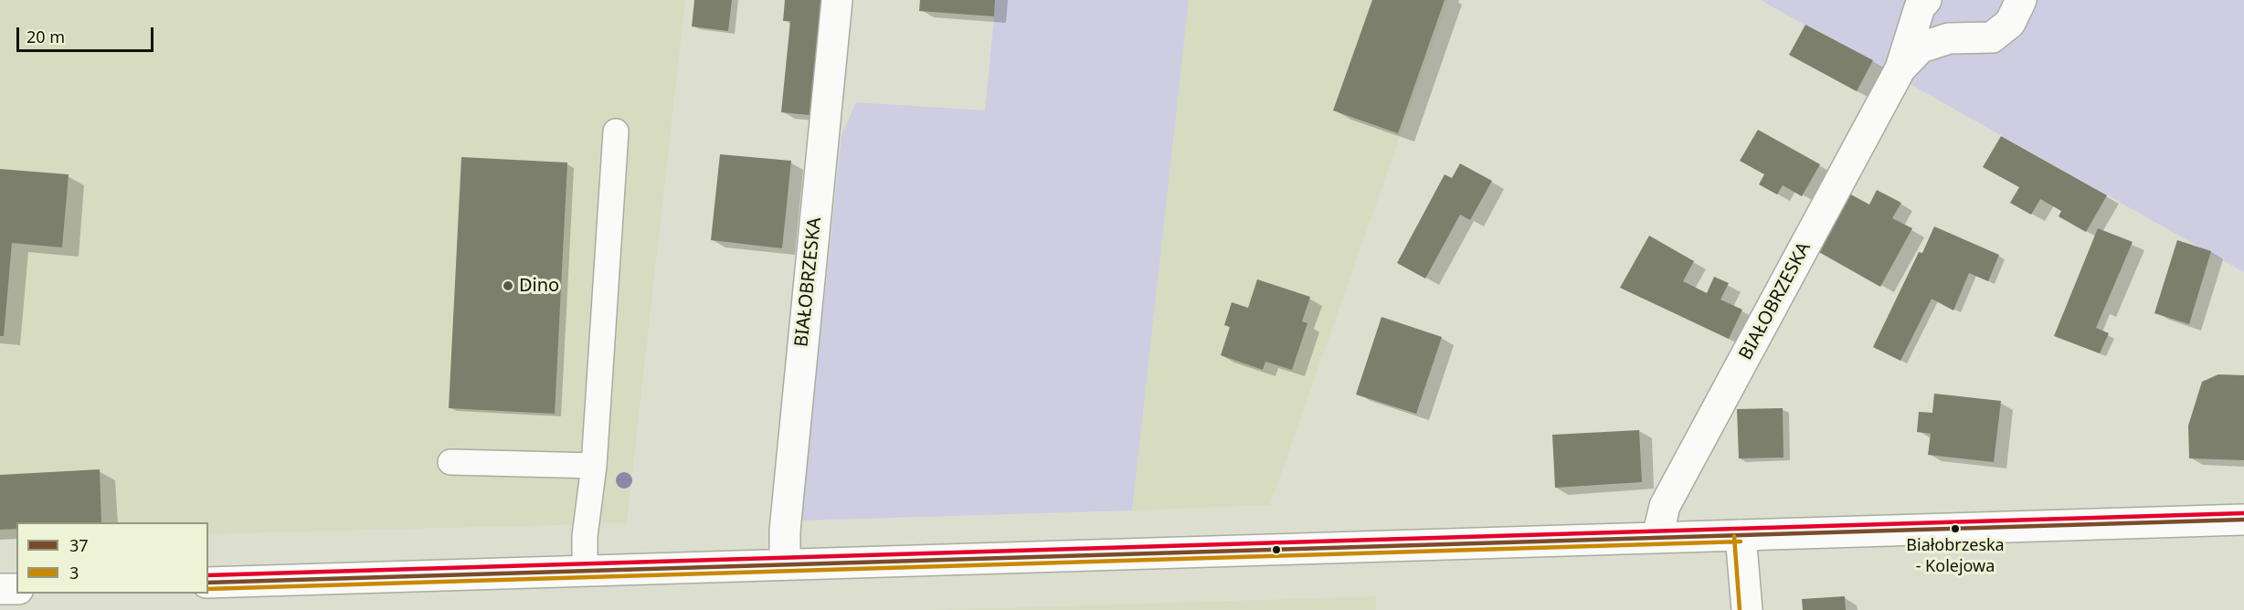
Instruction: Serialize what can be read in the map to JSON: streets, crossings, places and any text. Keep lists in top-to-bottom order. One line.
{"streets":{"main road":["BIAŁOBRZESKA"]},"places":["Dino","Białobrzeska - Kolejowa"],"lines":["transit line 37","transit line 3"],"legend":["37","3"],"scale_bar":"20 m"}
